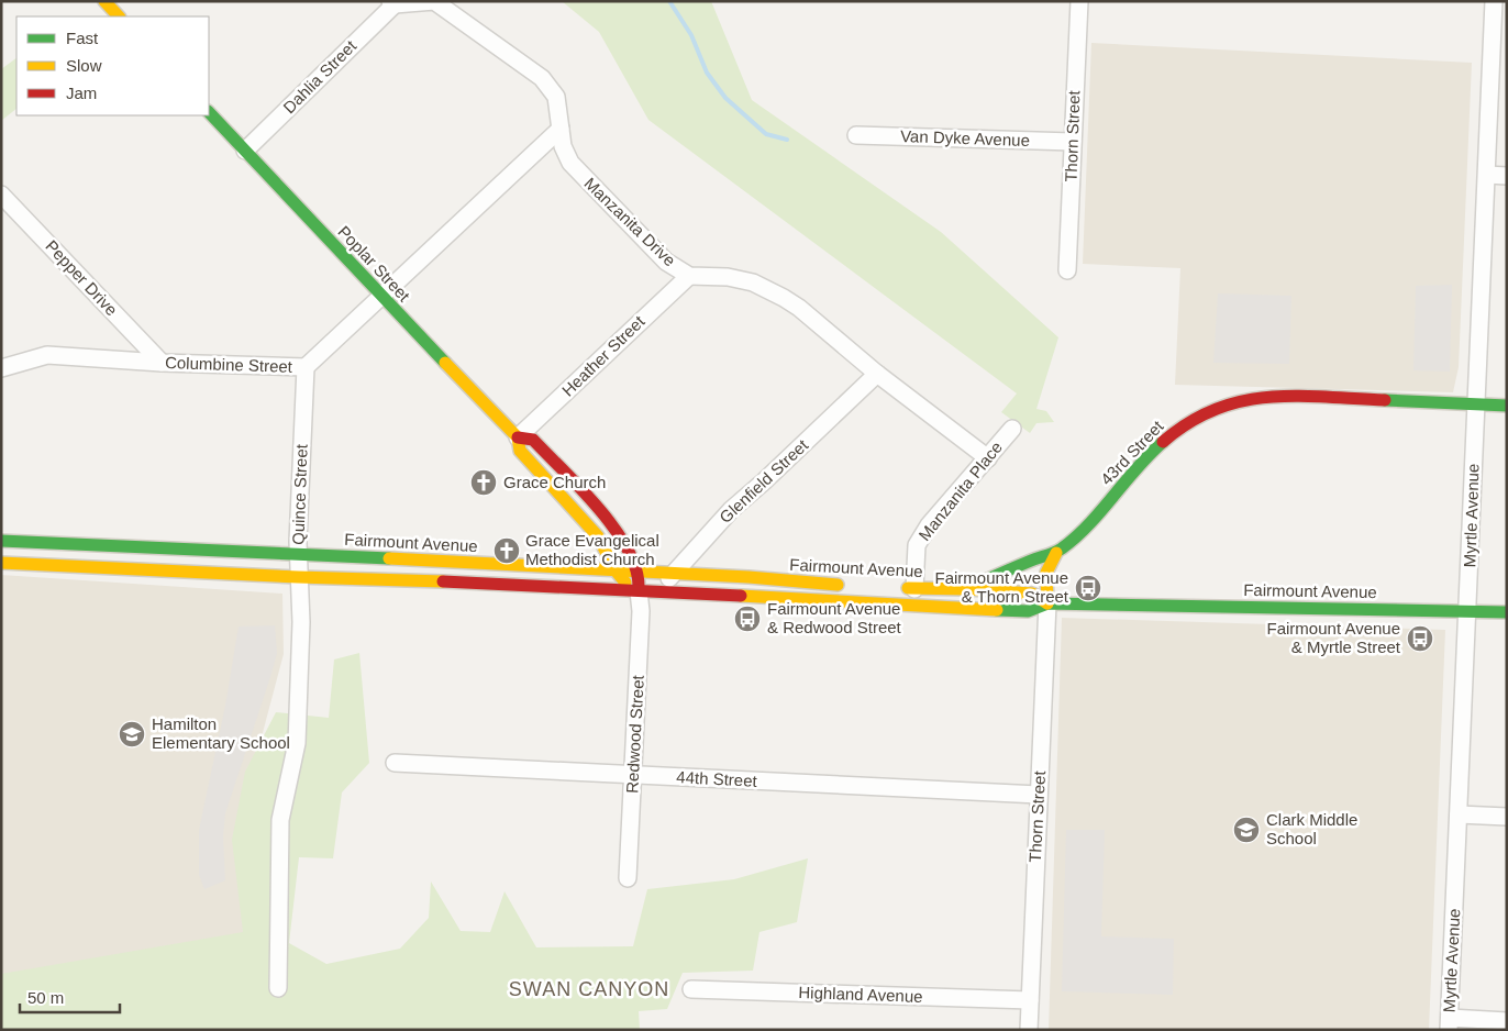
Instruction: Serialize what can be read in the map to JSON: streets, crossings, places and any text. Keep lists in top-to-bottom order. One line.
{"streets":{"main road":["Poplar Street","43rd Street","Fairmount Avenue"],"street":["Dahlia Street","Thorn Street","Van Dyke Avenue","Manzanita Drive","Pepper Drive","Heather Street","Columbine Street","Glenfield Street","Manzanita Place","Quince Street","Myrtle Avenue","Redwood Street","44th Street","Highland Avenue"]},"crossings":[["Dahlia Street","Manzanita Drive"],["Dahlia Street","Poplar Street"],["Thorn Street","Van Dyke Avenue"],["Thorn Street","Fairmount Avenue"],["Thorn Street","44th Street"],["Thorn Street","Highland Avenue"],["Manzanita Drive","Heather Street"],["Manzanita Drive","Columbine Street"],["Manzanita Drive","Glenfield Street"],["Manzanita Drive","Manzanita Place"],["Poplar Street","Heather Street"],["Poplar Street","Columbine Street"],["Poplar Street","Glenfield Street"],["Poplar Street","Fairmount Avenue"],["Poplar Street","Redwood Street"],["Pepper Drive","Columbine Street"],["Columbine Street","Quince Street"],["43rd Street","Myrtle Avenue"],["43rd Street","Fairmount Avenue"],["Glenfield Street","Fairmount Avenue"],["Glenfield Street","Redwood Street"],["Manzanita Place","Fairmount Avenue"],["Quince Street","Fairmount Avenue"],["Myrtle Avenue","Fairmount Avenue"],["Fairmount Avenue","Redwood Street"],["Redwood Street","44th Street"]],"districts":["SWAN CANYON"],"places":{"church":["Grace Church","Grace Evangelical Methodist Church"],"bus stop":["Fairmount Avenue & Thorn Street","Fairmount Avenue & Redwood Street","Fairmount Avenue & Myrtle Street"],"school or university":["Hamilton Elementary School","Clark Middle School"]},"legend":["Fast","Slow","Jam"],"scale_bar":"50 m"}
